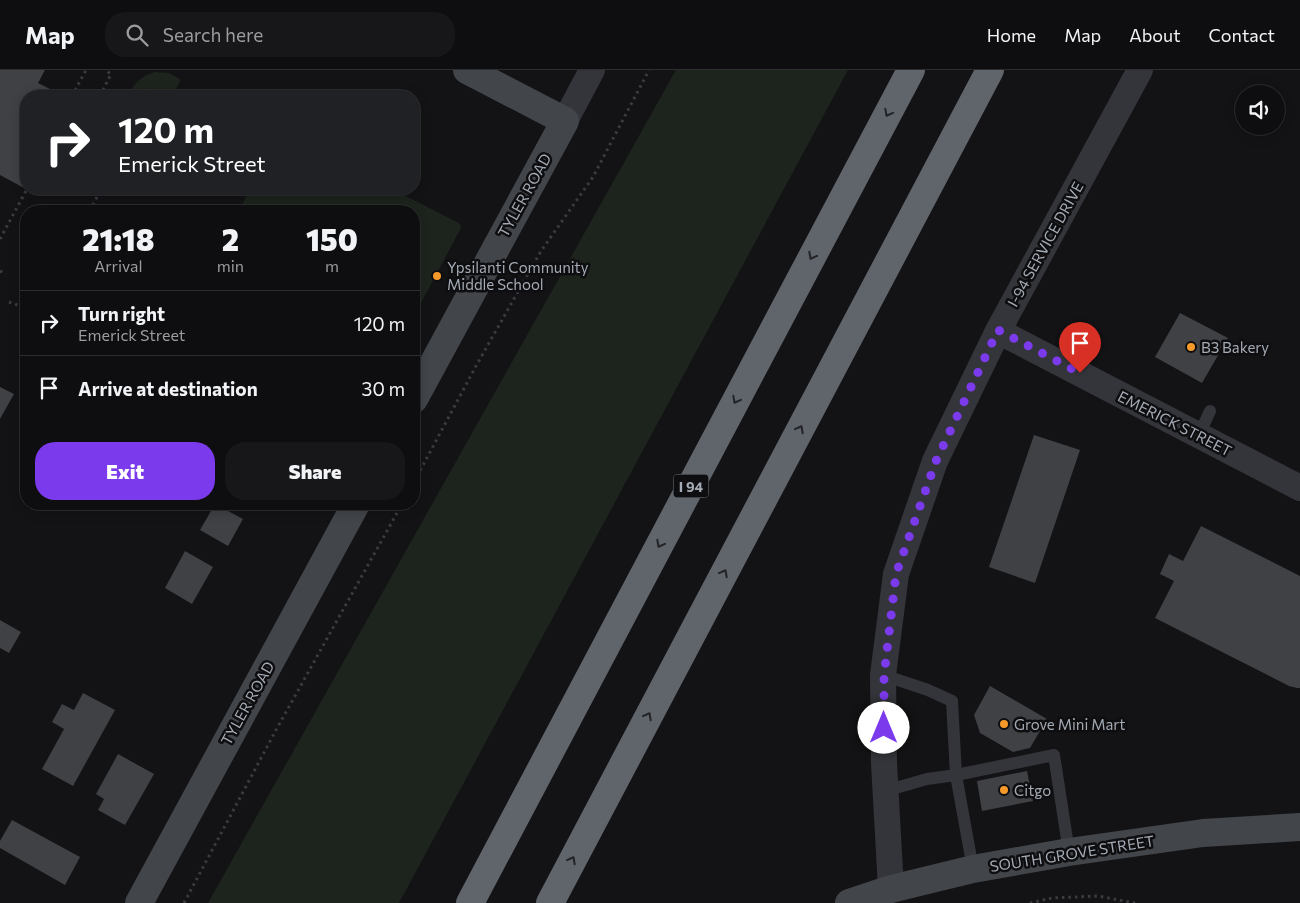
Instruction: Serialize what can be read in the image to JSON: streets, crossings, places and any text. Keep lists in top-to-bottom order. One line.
{"streets":{"highway":["I 94"],"street":["TYLER ROAD","I-94 SERVICE DRIVE","EMERICK STREET","SOUTH GROVE STREET"]},"crossings":[["I-94 SERVICE DRIVE","EMERICK STREET"],["I-94 SERVICE DRIVE","SOUTH GROVE STREET"]],"places":["Ypsilanti Community Middle School","B3 Bakery","Grove Mini Mart","Citgo"],"page":{"header":"Map","search":"Search here","nav":["Home","Map","About","Contact"],"turn":["120 m","Emerick Street"],"eta":["21:18","Arrival","2","min","150","m"],"list":[{"name":"Turn right","note":"Emerick Street","value":"120 m"},{"name":"Arrive at destination","value":"30 m"}],"buttons":["Exit","Share"]}}
